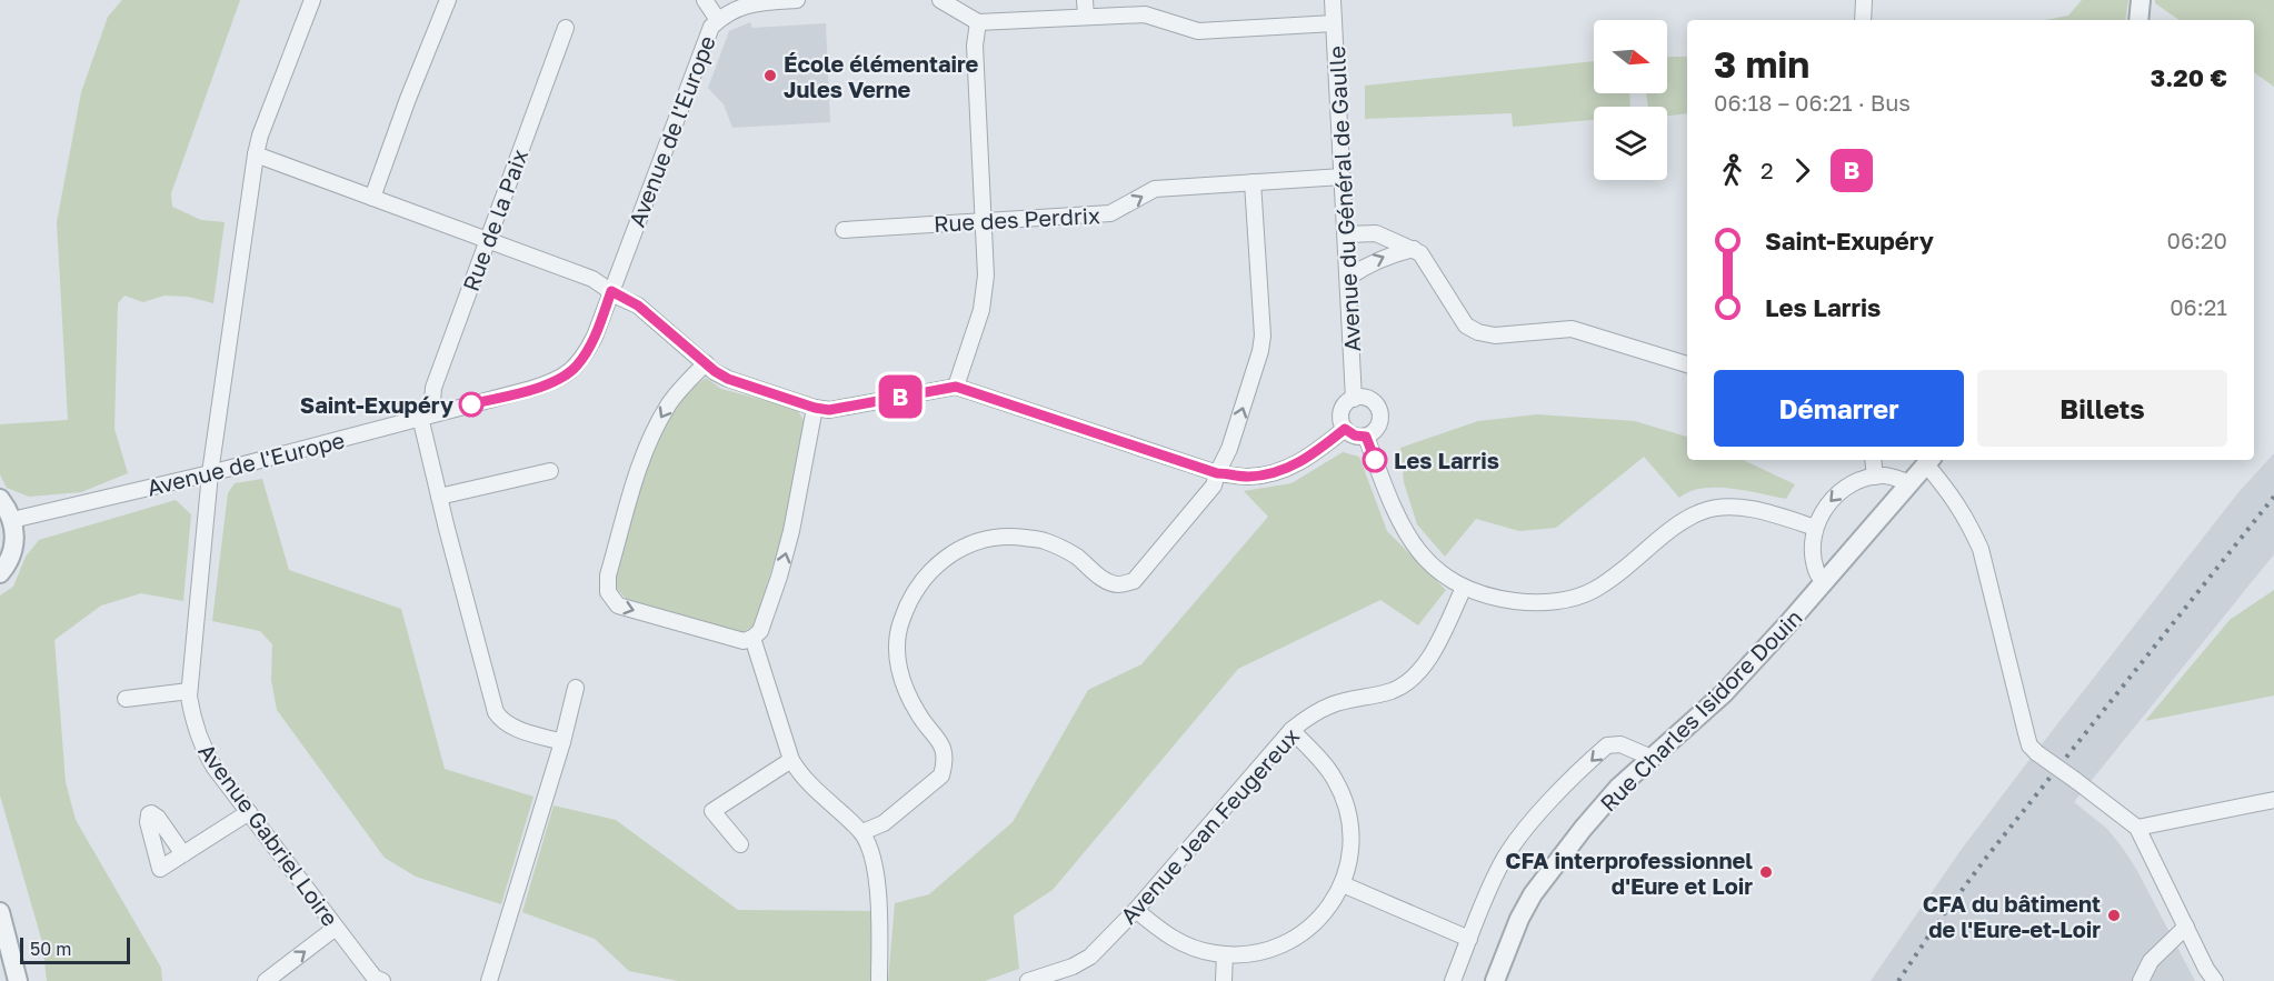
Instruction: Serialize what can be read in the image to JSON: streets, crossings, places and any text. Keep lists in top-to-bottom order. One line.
{"streets":{"street":["Avenue de l'Europe","Avenue du Général de Gaulle","Rue des Perdrix","Rue de la Paix","Rue Charles Isidore Douin","Avenue Jean Feugereux","Avenue Gabriel Loire"]},"crossings":[["Avenue de l'Europe","Rue de la Paix"],["Avenue de l'Europe","Avenue Gabriel Loire"],["Avenue du Général de Gaulle","Rue des Perdrix"]],"one_way":["Rue des Perdrix"],"places":["École élémentaire Jules Verne","Saint-Exupéry","Les Larris","CFA interprofessionnel d'Eure et Loir","CFA du bâtiment de l'Eure-et-Loir"],"lines":["bus line B"],"scale_bar":"50 m","north":"right","page":{"on_map":"B","heading":["3 min","06:18 – 06:21 · Bus","3.20 €"],"legs":["2","B"],"list":[{"name":"Saint-Exupéry","value":"06:20"},{"name":"Les Larris","value":"06:21"}],"buttons":["Démarrer","Billets"],"scale":"50 m"}}
